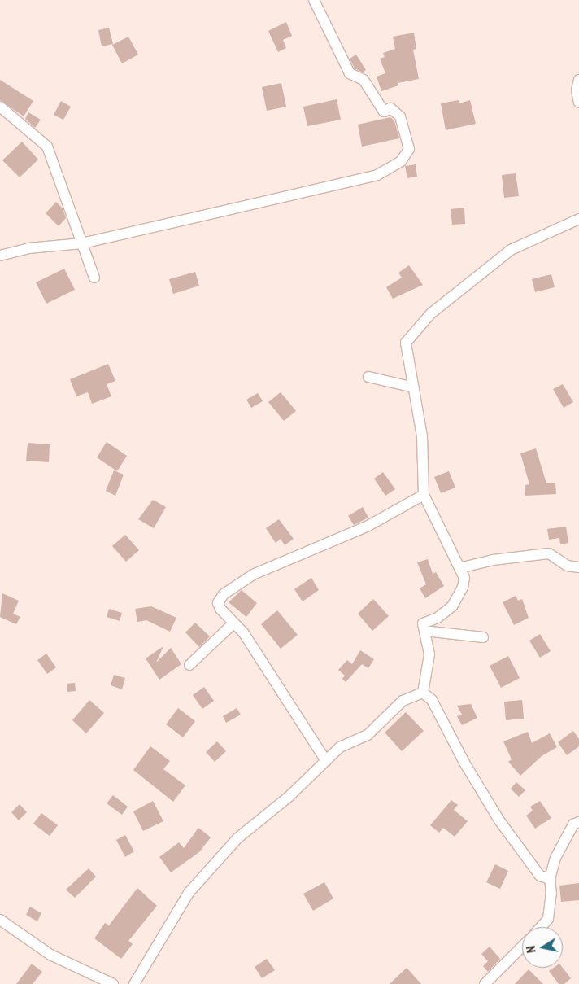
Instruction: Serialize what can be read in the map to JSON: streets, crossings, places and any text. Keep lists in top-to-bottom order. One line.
{"north":"left"}
